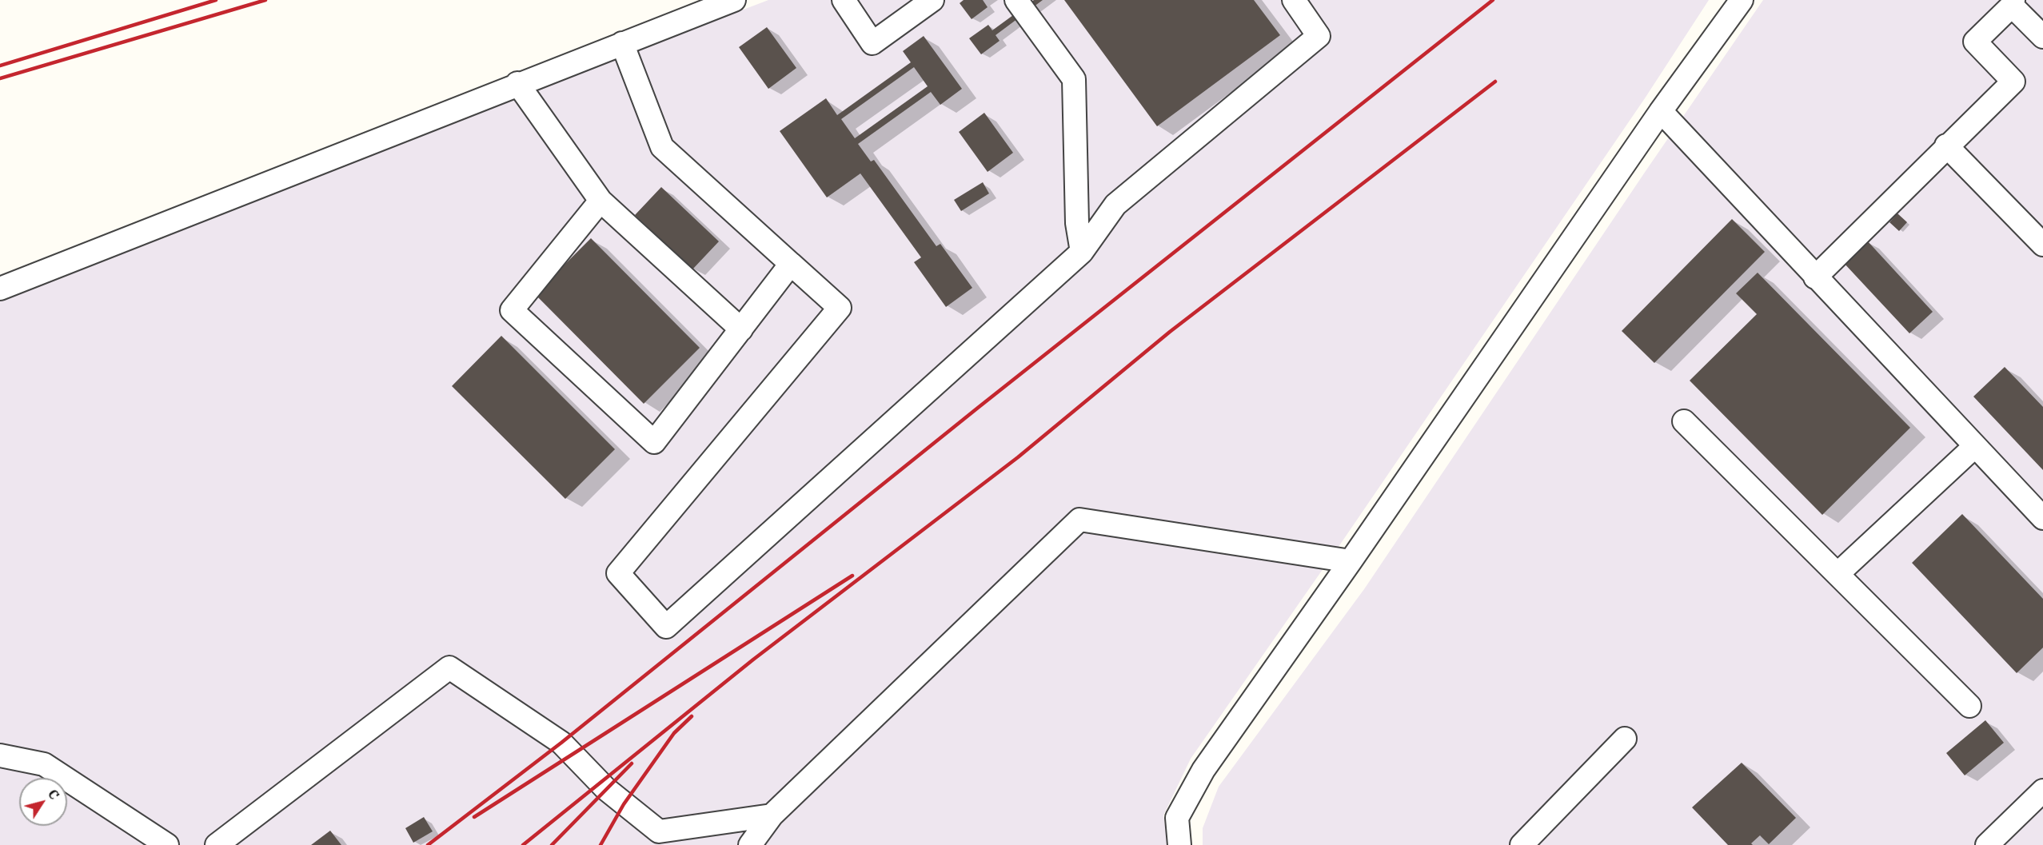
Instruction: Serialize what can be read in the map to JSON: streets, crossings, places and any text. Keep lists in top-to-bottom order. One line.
{"north":"top right"}
